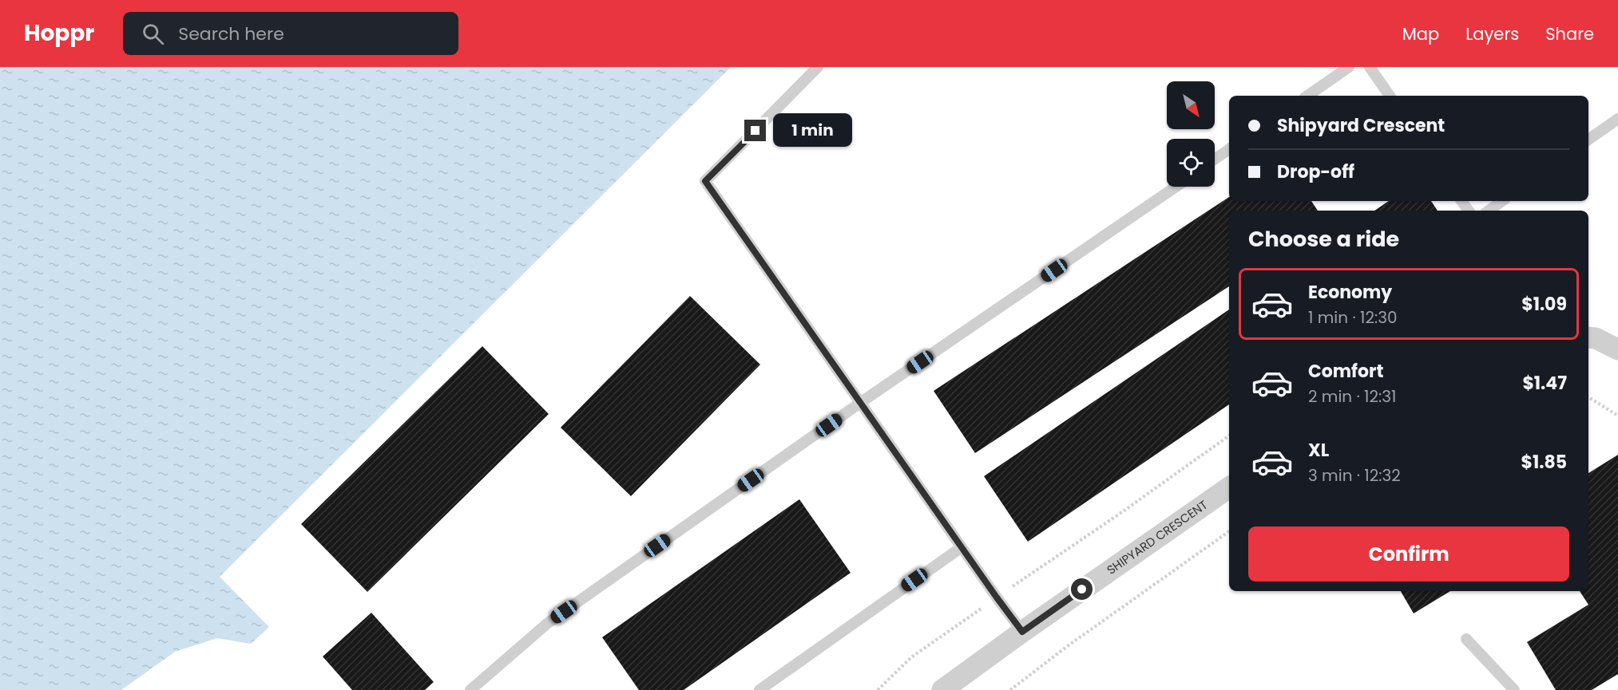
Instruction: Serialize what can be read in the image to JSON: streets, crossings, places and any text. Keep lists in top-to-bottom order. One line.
{"streets":{"street":["SHIPYARD CRESCENT"]},"north":"bottom right","page":{"header":"Hoppr","search":"Search here","nav":["Map","Layers","Share"],"banner":["Shipyard Crescent","Drop-off"],"bubble":"1 min","heading":"Choose a ride","list":[{"name":"Economy","note":"1 min · 12:30","value":"$1.09"},{"name":"Comfort","note":"2 min · 12:31","value":"$1.47"},{"name":"XL","note":"3 min · 12:32","value":"$1.85"}],"buttons":"Confirm"}}
